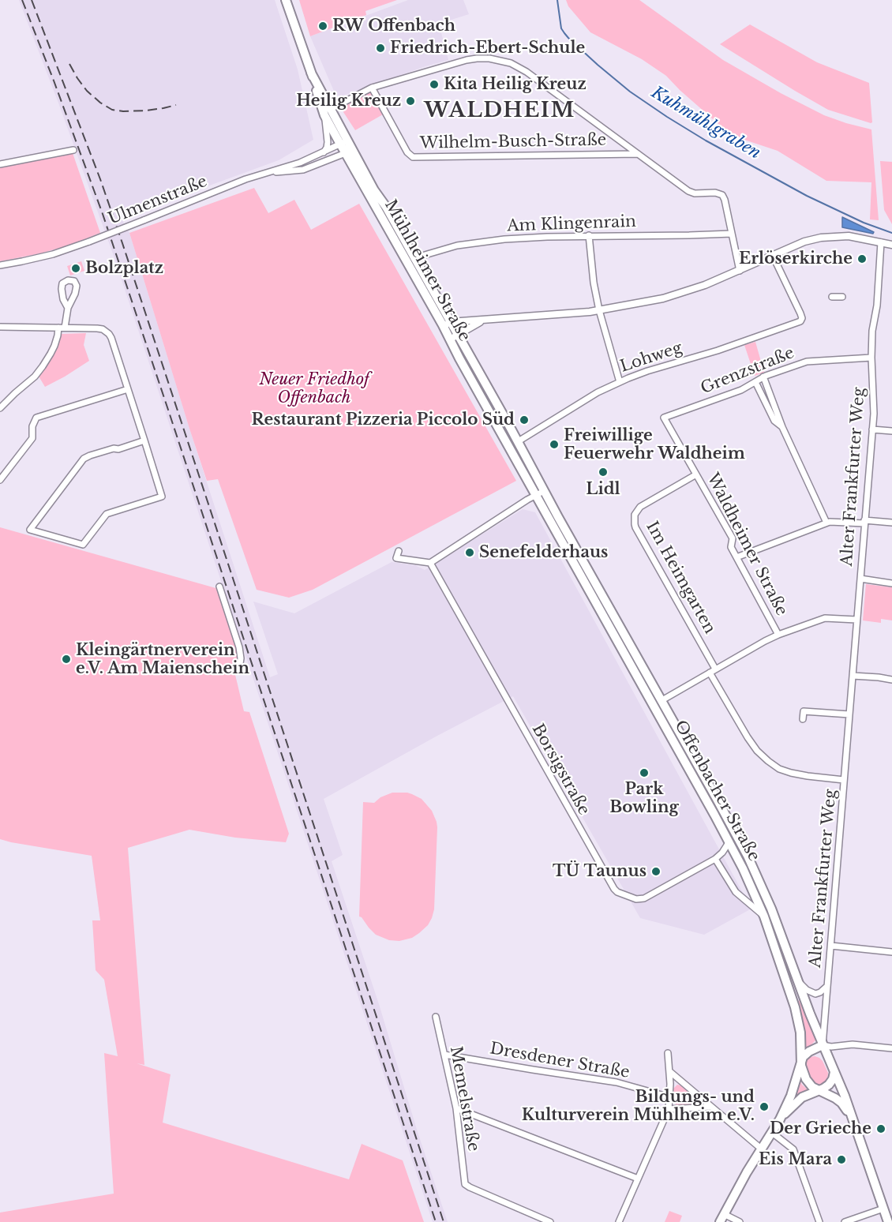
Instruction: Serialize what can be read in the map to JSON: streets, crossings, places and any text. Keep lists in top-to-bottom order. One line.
{"streets":{"main road":["Mühlheimer Straße","Offenbacher Straße"],"street":["Wilhelm-Busch-Straße","Ulmenstraße","Am Klingenrain","Lohweg","Grenzstraße","Alter Frankfurter Weg","Waldheimer Straße","Im Heimgarten","Borsigstraße","Dresdener Straße","Memelstraße"]},"crossings":[["Ulmenstraße","Mühlheimer Straße"],["Am Klingenrain","Mühlheimer Straße"],["Mühlheimer Straße","Lohweg"],["Mühlheimer Straße","Offenbacher Straße"],["Grenzstraße","Alter Frankfurter Weg"],["Grenzstraße","Waldheimer Straße"],["Alter Frankfurter Weg","Offenbacher Straße"],["Waldheimer Straße","Im Heimgarten"],["Borsigstraße","Offenbacher Straße"],["Dresdener Straße","Memelstraße"]],"districts":["WALDHEIM"],"water":["Kuhmühlgraben"],"parks":["Neuer Friedhof Offenbach"],"places":["RW Offenbach","Friedrich-Ebert-Schule","Kita Heilig Kreuz","Heilig Kreuz","Erlöserkirche","Bolzplatz","Restaurant Pizzeria Piccolo Süd","Freiwillige Feuerwehr Waldheim","Lidl","Senefelderhaus","Kleingärtnerverein e.V. Am Maienschein","Park Bowling","TÜ Taunus","Bildungs- und Kulturverein Mühlheim e.V.","Der Grieche","Eis Mara"]}
